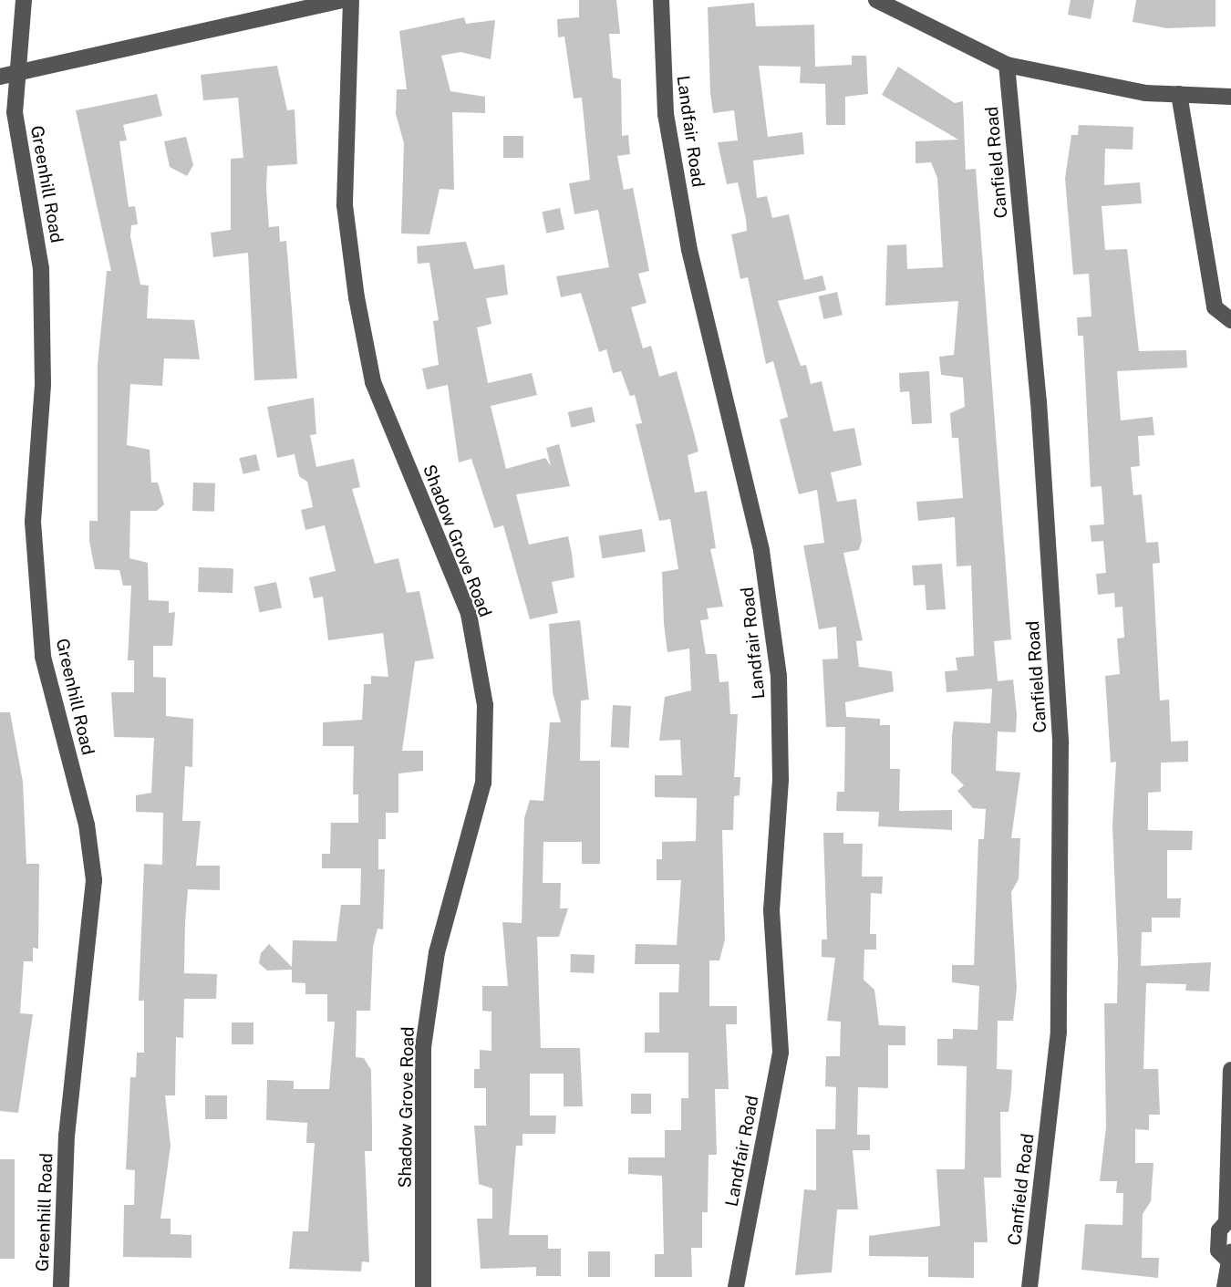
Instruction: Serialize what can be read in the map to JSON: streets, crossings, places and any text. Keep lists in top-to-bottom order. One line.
{"streets":{"street":["Landfair Road","Canfield Road","Greenhill Road","Shadow Grove Road"]}}
